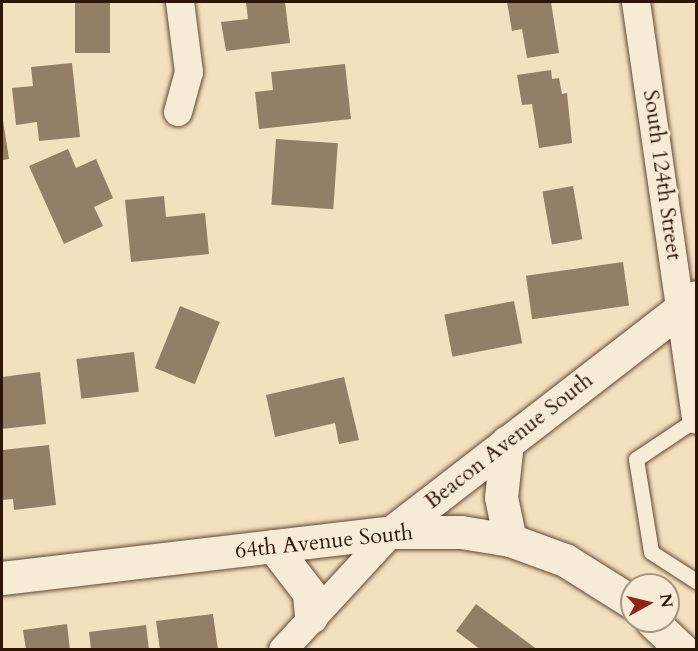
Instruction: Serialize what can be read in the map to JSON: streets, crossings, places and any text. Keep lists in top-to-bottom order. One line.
{"streets":{"street":["South 124th Street","Beacon Avenue South","64th Avenue South"]},"crossings":[["South 124th Street","Beacon Avenue South"],["Beacon Avenue South","64th Avenue South"]],"north":"right"}
